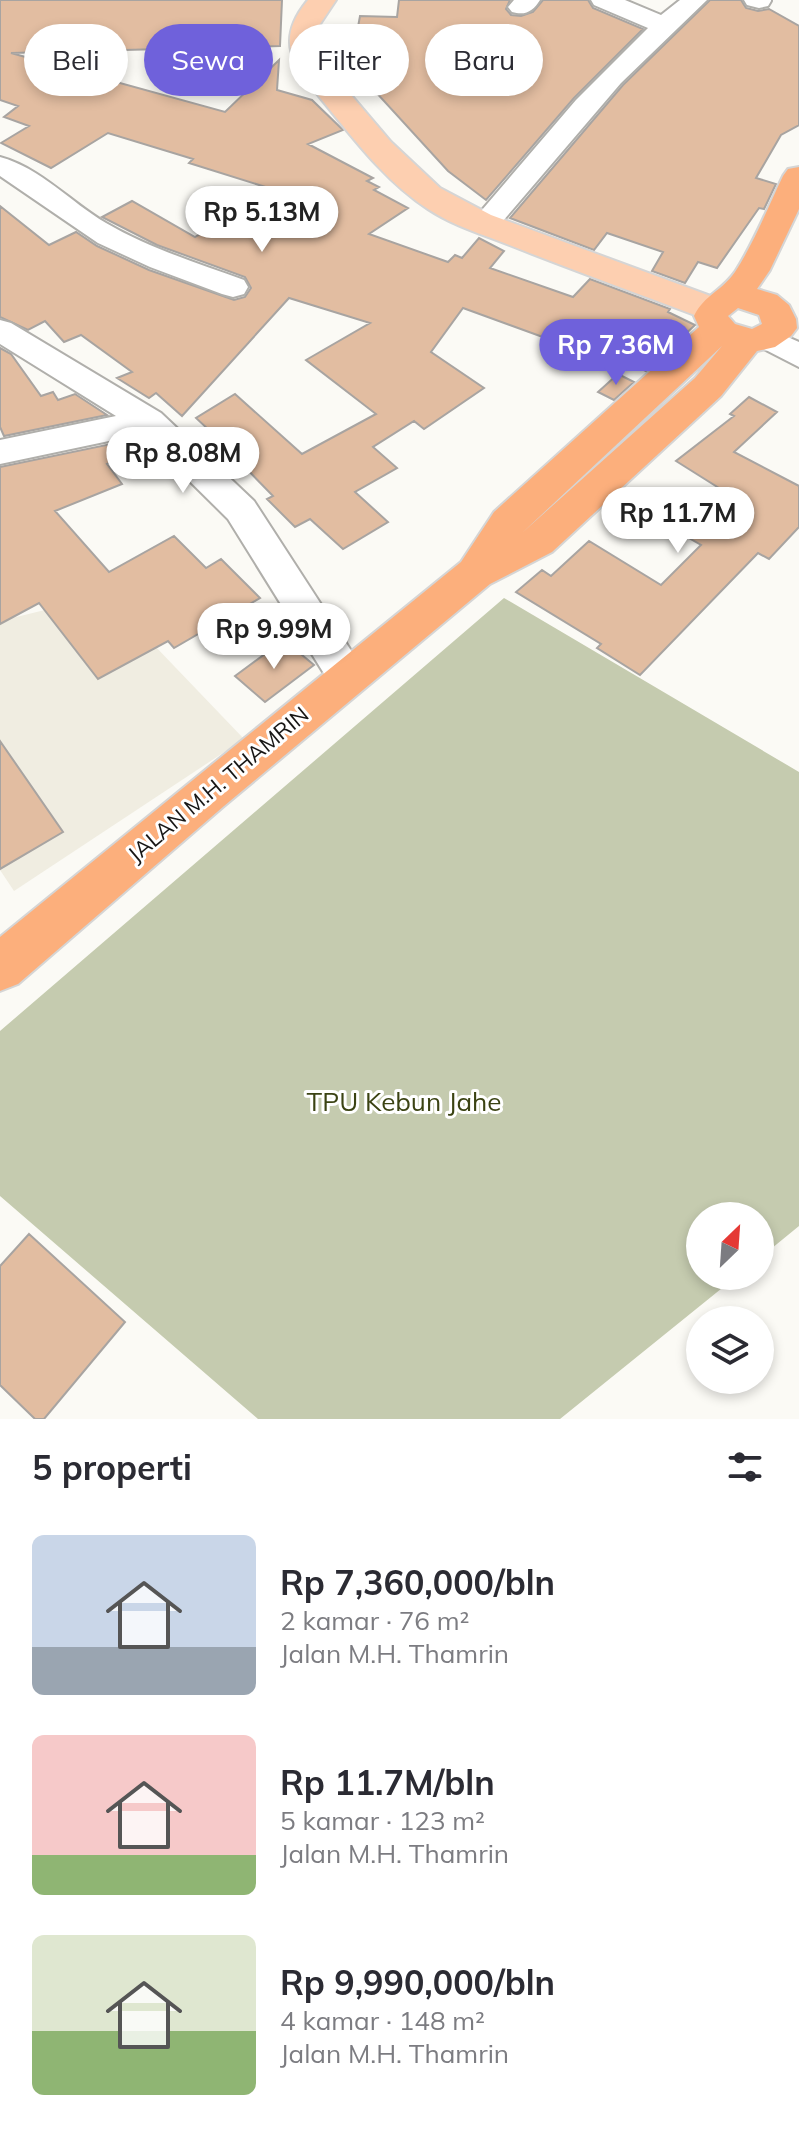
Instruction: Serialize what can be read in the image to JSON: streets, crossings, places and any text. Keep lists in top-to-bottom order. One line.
{"streets":{"highway":["JALAN M.H. THAMRIN"]},"parks":["TPU Kebun Jahe"],"north":"top right","page":{"chip":["Beli","Sewa","Filter","Baru"],"price":["Rp 5.13M","Rp 7.36M","Rp 8.08M","Rp 11.7M","Rp 9.99M"],"heading":"5 properti","list":[{"name":"Rp 7,360,000/bln","note":"2 kamar · 76 m² · Jalan M.H. Thamrin"},{"name":"Rp 11.7M/bln","note":"5 kamar · 123 m² · Jalan M.H. Thamrin"},{"name":"Rp 9,990,000/bln","note":"4 kamar · 148 m² · Jalan M.H. Thamrin"}]}}
